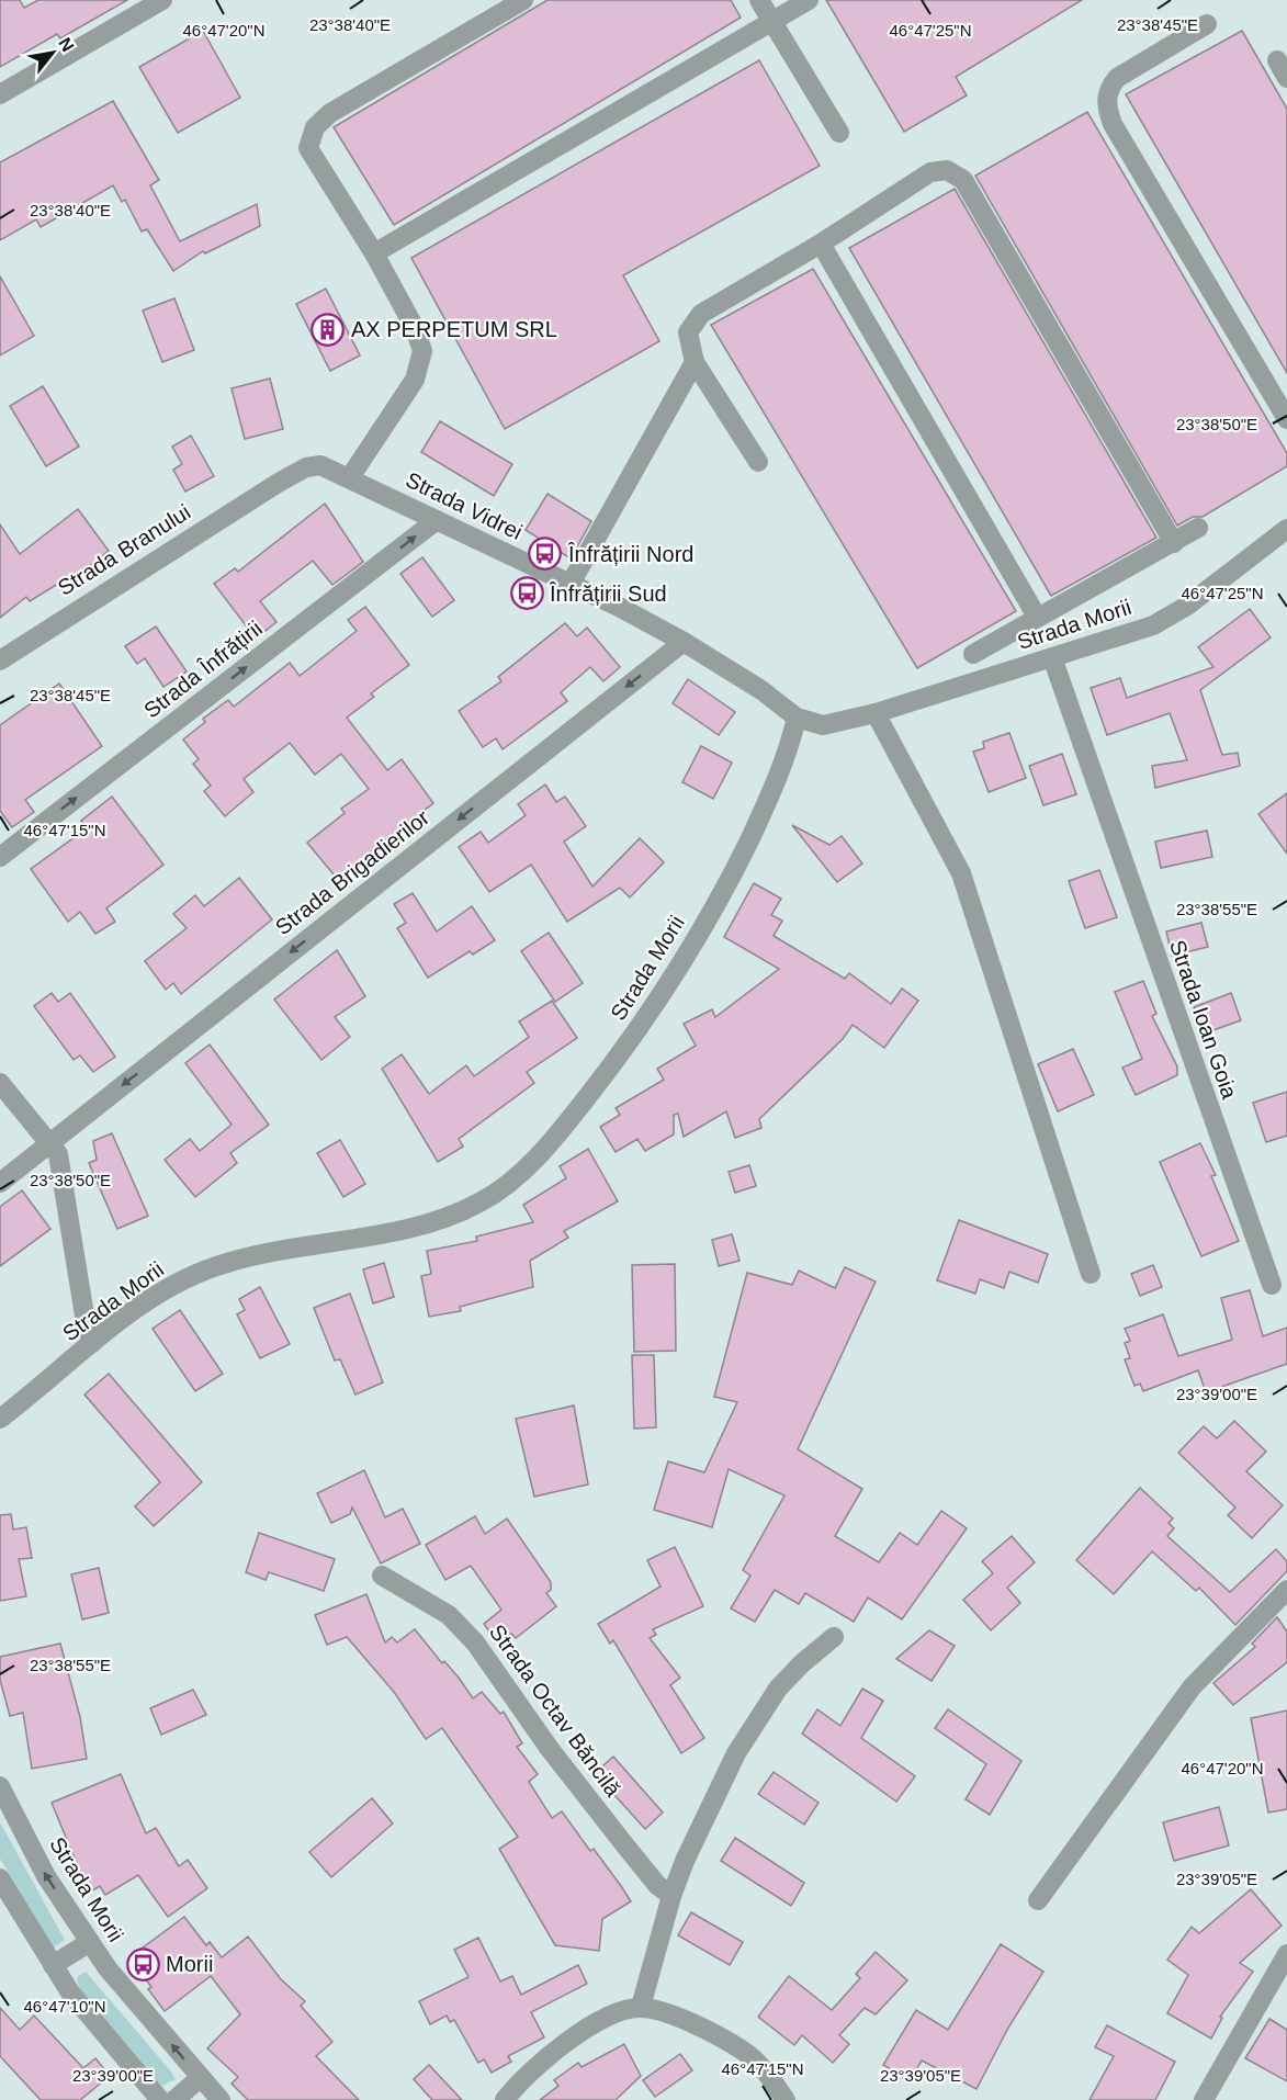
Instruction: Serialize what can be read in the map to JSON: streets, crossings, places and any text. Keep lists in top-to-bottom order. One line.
{"streets":{"street":["Strada Vidrei","Strada Branului","Strada Morii","Strada Înfrățirii","Strada Brigadierilor","Strada Ioan Goia","Strada Octav Băncilă"]},"crossings":[["Strada Vidrei","Strada Branului"],["Strada Vidrei","Strada Morii"],["Strada Vidrei","Strada Înfrățirii"],["Strada Vidrei","Strada Brigadierilor"],["Strada Morii","Strada Ioan Goia"]],"one_way":["Strada Înfrățirii","Strada Brigadierilor"],"places":{"building":["AX PERPETUM SRL"],"bus stop":["Înfrățirii Nord","Înfrățirii Sud","Morii"]},"north":"top right","coordinates":["23°38'40\"E","23°38'45\"E","46°47'20\"N","46°47'25\"N","23°38'50\"E","46°47'15\"N","23°38'55\"E","23°39'00\"E","23°39'05\"E","46°47'10\"N"]}
